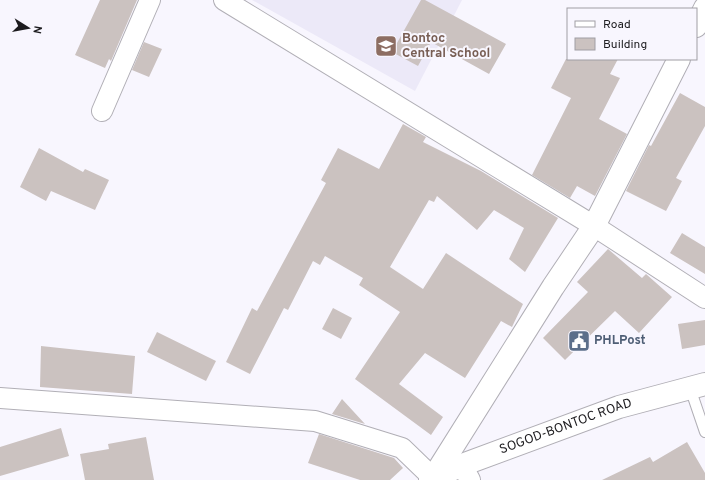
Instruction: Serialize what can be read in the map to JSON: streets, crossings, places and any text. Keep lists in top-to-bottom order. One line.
{"streets":{"street":["SOGOD-BONTOC ROAD"]},"places":{"school or university":["Bontoc Central School"],"public building":["PHLPost"]},"legend":["Road","Building"],"north":"right"}
